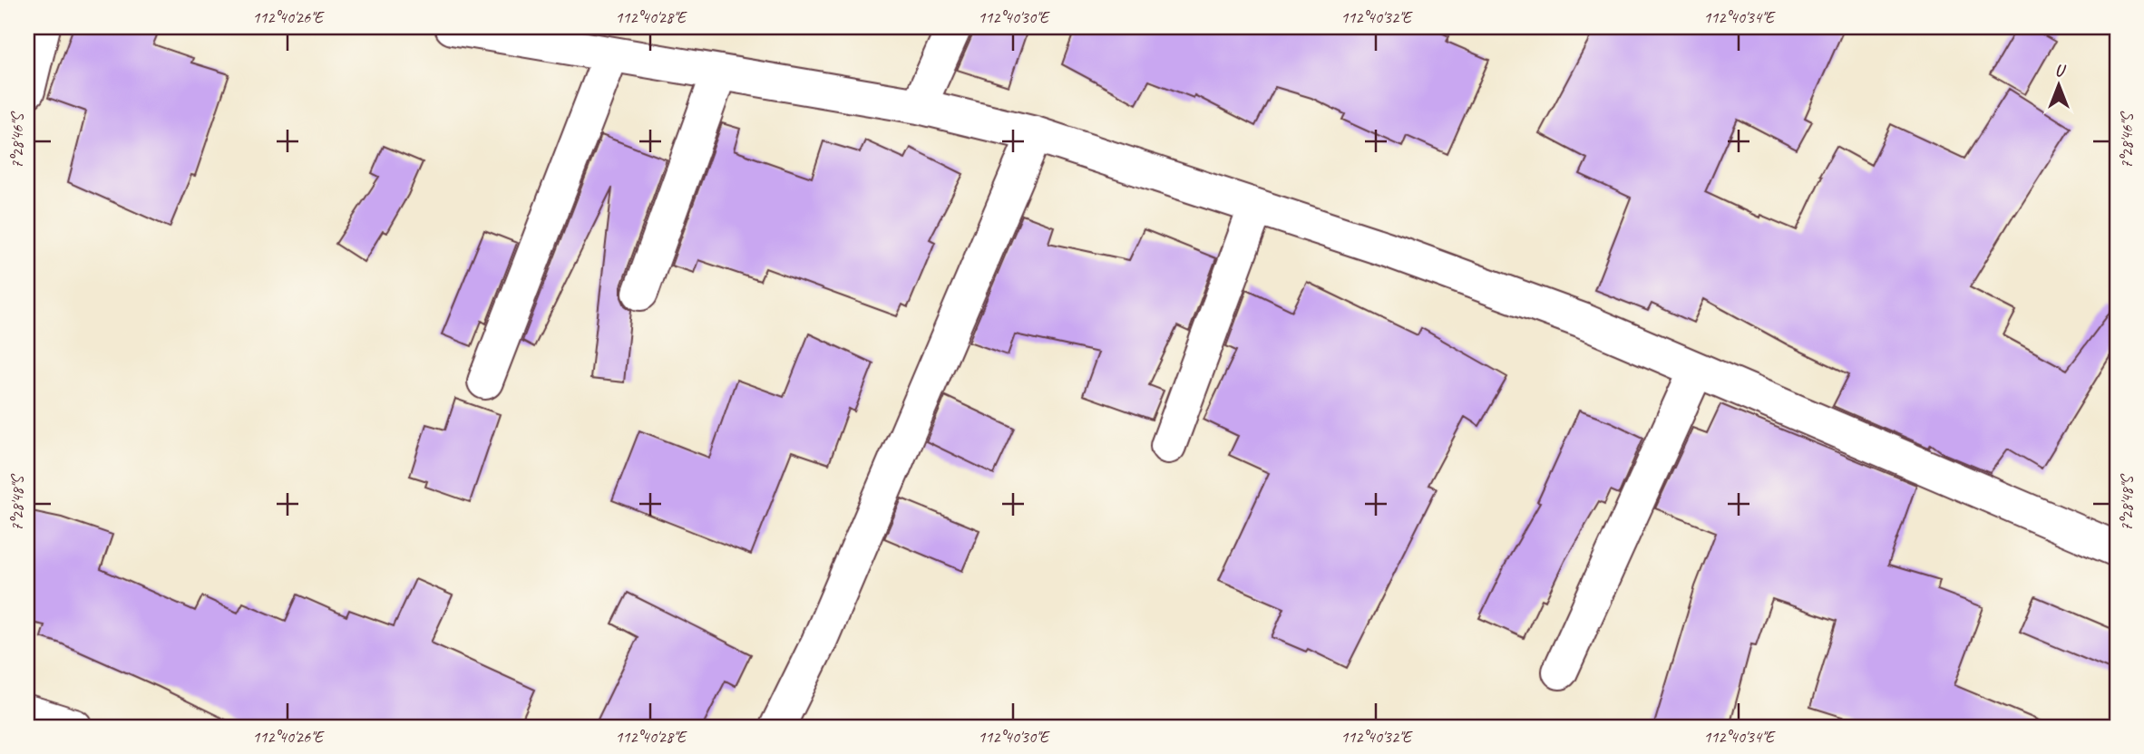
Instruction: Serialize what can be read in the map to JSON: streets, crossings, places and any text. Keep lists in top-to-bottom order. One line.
{"north":"top","coordinates":["112°40'26\"E","112°40'28\"E","112°40'30\"E","112°40'32\"E","112°40'34\"E","7°28'46\"S","7°28'48\"S"]}
